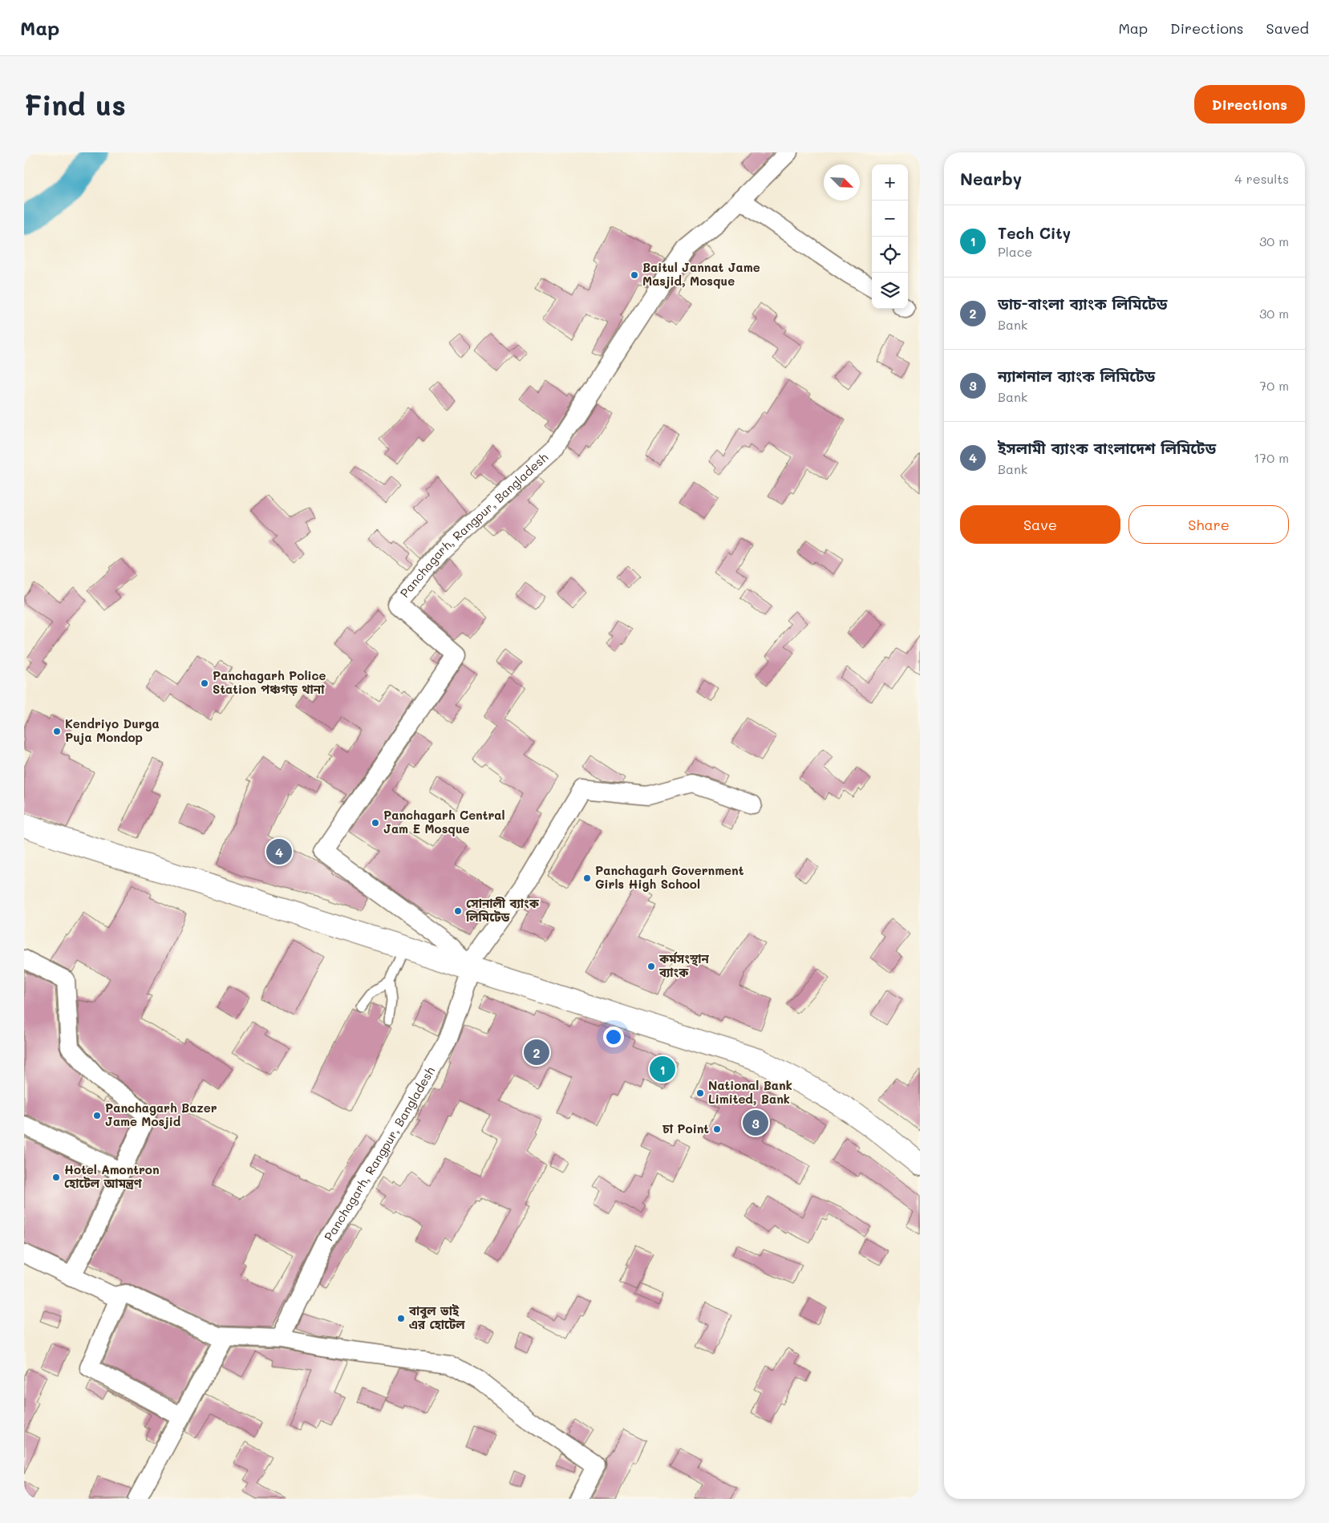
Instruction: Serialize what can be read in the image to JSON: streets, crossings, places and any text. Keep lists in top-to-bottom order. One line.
{"streets":{"street":["Panchagarh, Rangpur, Bangladesh"]},"places":["Baitul Jannat Jame Masjid, Mosque","Panchagarh Police Station পঞ্চগড় থানা","Kendriyo Durga Puja Mondop","Panchagarh Central Jam E Mosque","Panchagarh Government Girls High School","সোনালী ব্যাংক লিমিটেড","কর্মসংস্থান ব্যাংক","National Bank Limited, Bank","Panchagarh Bazer Jame Mosjid","চা Point","Hotel Amontron হোটেল আমন্ত্রণ","বাবুল ভাই এর হোটেল"],"north":"bottom right","page":{"header":"Map","nav":["Map","Directions","Saved"],"buttons":["Directions",["Save","Share"]],"title":"Find us","heading":["Nearby","4 results"],"map_buttons":["+","−"],"list":[{"mark":"1","name":"Tech City","note":"Place","value":"30 m"},{"mark":"2","name":"ডাচ-বাংলা ব্যাংক লিমিটেড","note":"Bank","value":"30 m"},{"mark":"3","name":"ন্যাশনাল ব্যাংক লিমিটেড","note":"Bank","value":"70 m"},{"mark":"4","name":"ইসলামী ব্যাংক বাংলাদেশ লিমিটেড","note":"Bank","value":"170 m"}],"pins":["4","2","1","3"]}}
